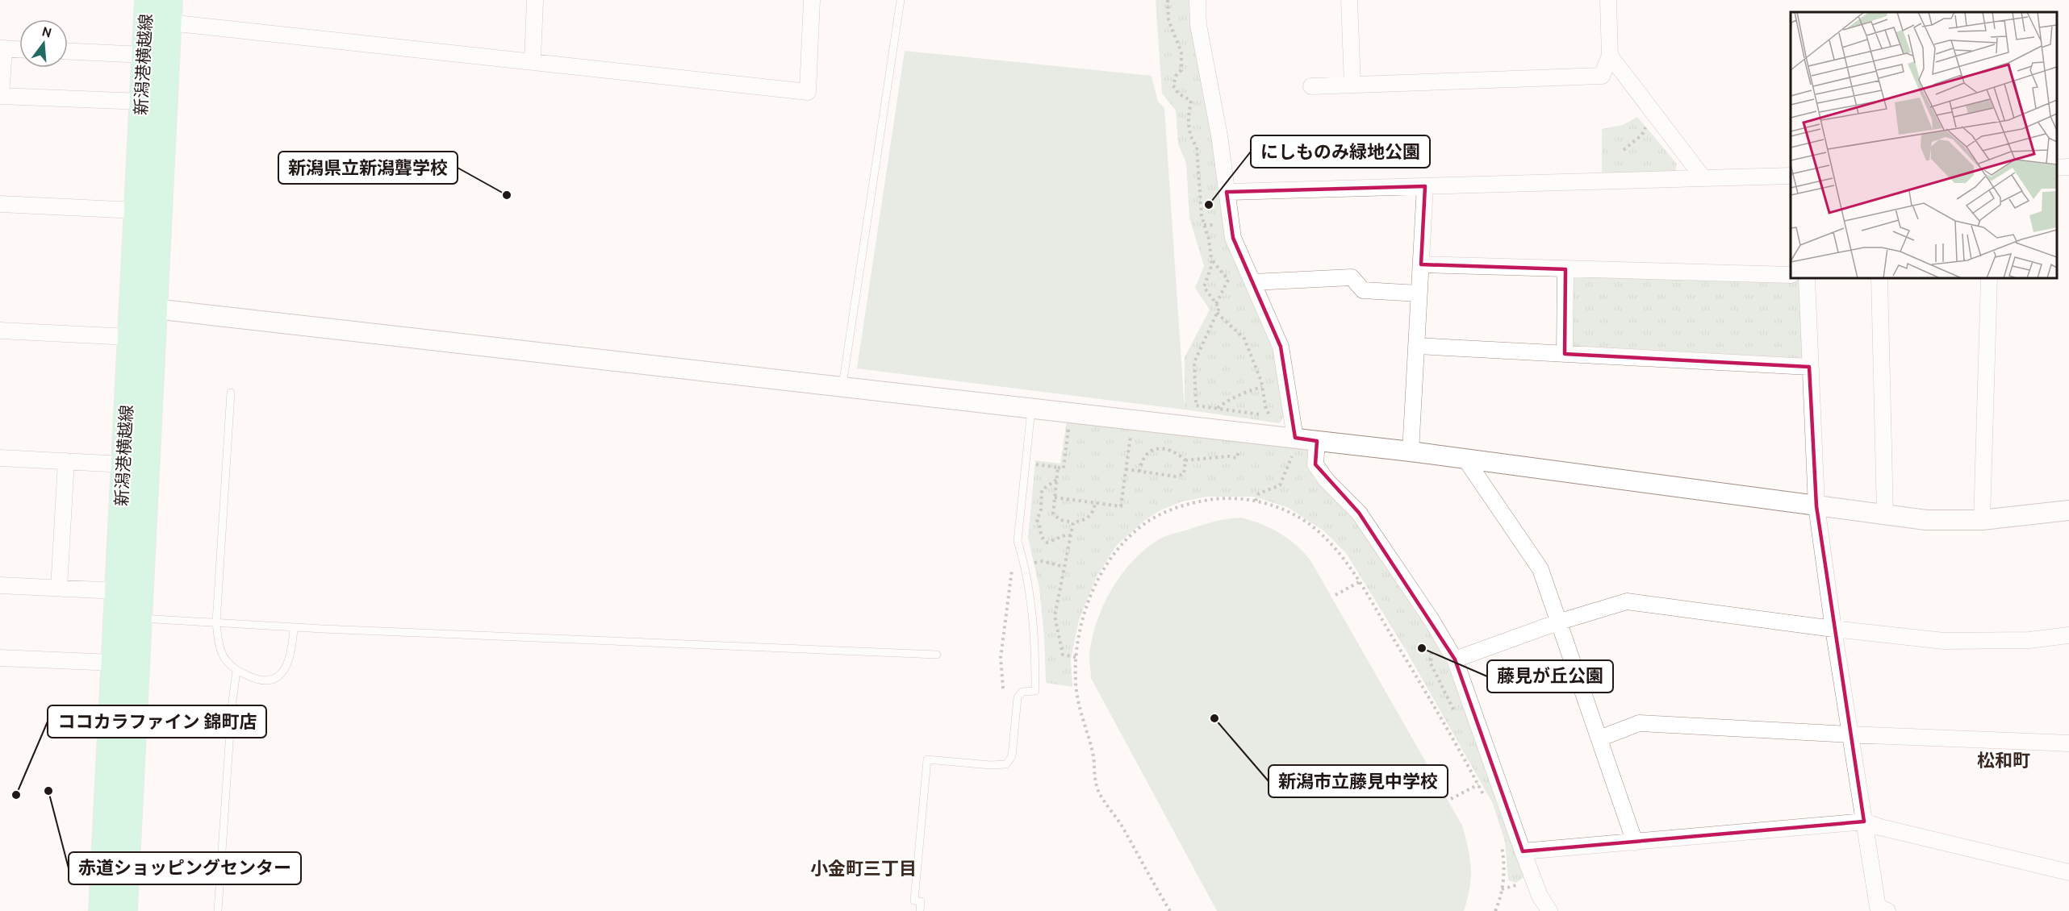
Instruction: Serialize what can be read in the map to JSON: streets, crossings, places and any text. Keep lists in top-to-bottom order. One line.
{"streets":{"main road":["新潟港横越線"]},"districts":["松和町","小金町三丁目"],"places":["新潟県立新潟聾学校","にしものみ緑地公園","藤見が丘公園","新潟市立藤見中学校","赤道ショッピングセンター","ココカラファイン 錦町店"],"north":"top"}
